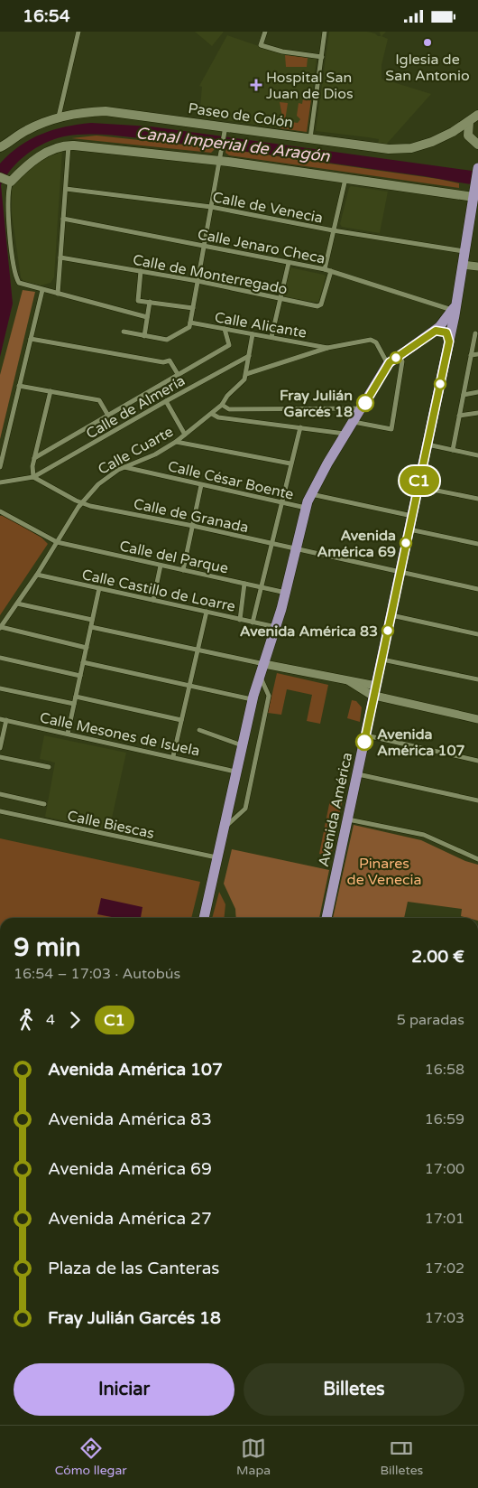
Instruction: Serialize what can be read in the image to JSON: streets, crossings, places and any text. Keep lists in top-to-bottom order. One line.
{"streets":{"main road":["Paseo de Colón","Avenida América"],"street":["Calle de Venecia","Calle Jenaro Checa","Calle de Monterregado","Calle Alicante","Calle de Almería","Calle Cuarte","Calle César Boente","Calle de Granada","Calle del Parque","Calle Castillo de Loarre","Calle Mesones de Isuela","Calle Biescas"]},"crossings":[["Calle de Venecia","Avenida América"],["Calle Jenaro Checa","Calle de Monterregado"],["Calle Jenaro Checa","Avenida América"],["Calle de Almería","Calle de Granada"],["Calle Cuarte","Calle César Boente"],["Calle Cuarte","Calle de Granada"],["Calle Cuarte","Calle del Parque"],["Calle Cuarte","Calle Castillo de Loarre"],["Calle de Granada","Avenida América"]],"water":["Canal Imperial de Aragón"],"parks":["Pinares de Venecia"],"places":{"other":["Iglesia de San Antonio","Fray Julián Garcés 18","Avenida América 69","Avenida América 83","Avenida América 107"],"health":["Hospital San Juan de Dios"]},"lines":["bus line C1"],"page":{"status":"16:54","on_map":"C1","heading":["9 min","16:54 – 17:03 · Autobús","2.00 €"],"legs":["4","C1","5 paradas"],"list":[{"name":"Avenida América 107","value":"16:58"},{"name":"Avenida América 83","value":"16:59"},{"name":"Avenida América 69","value":"17:00"},{"name":"Avenida América 27","value":"17:01"},{"name":"Plaza de las Canteras","value":"17:02"},{"name":"Fray Julián Garcés 18","value":"17:03"}],"buttons":["Iniciar","Billetes"],"tabs":["Cómo llegar","Mapa","Billetes"]}}
